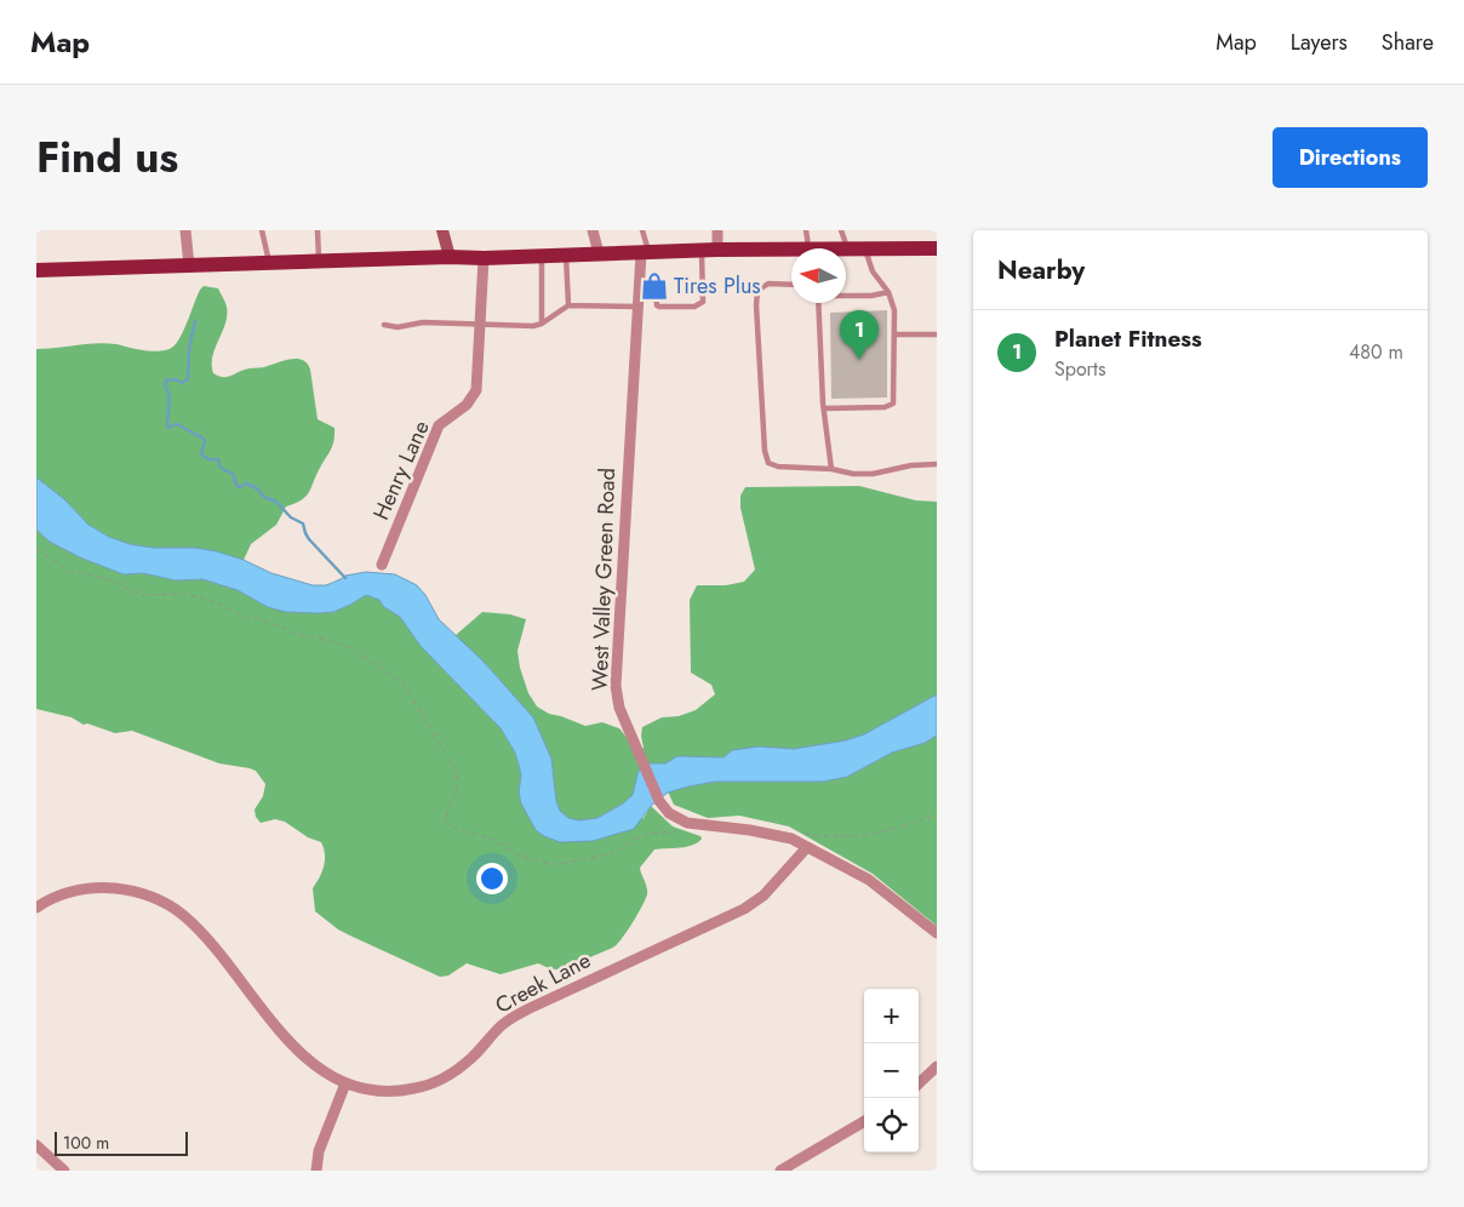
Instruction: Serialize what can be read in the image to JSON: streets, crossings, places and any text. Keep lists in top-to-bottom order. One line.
{"streets":{"street":["Henry Lane","West Valley Green Road","Creek Lane"]},"crossings":[["West Valley Green Road","Creek Lane"]],"places":{"shop":["Tires Plus"]},"scale_bar":"100 m","north":"left","page":{"header":"Map","nav":["Map","Layers","Share"],"title":"Find us","buttons":"Directions","heading":"Nearby","list":[{"mark":"1","name":"Planet Fitness","note":"Sports","value":"480 m"}],"pins":"1","map_buttons":["+","−"],"scale":"100 m"}}
